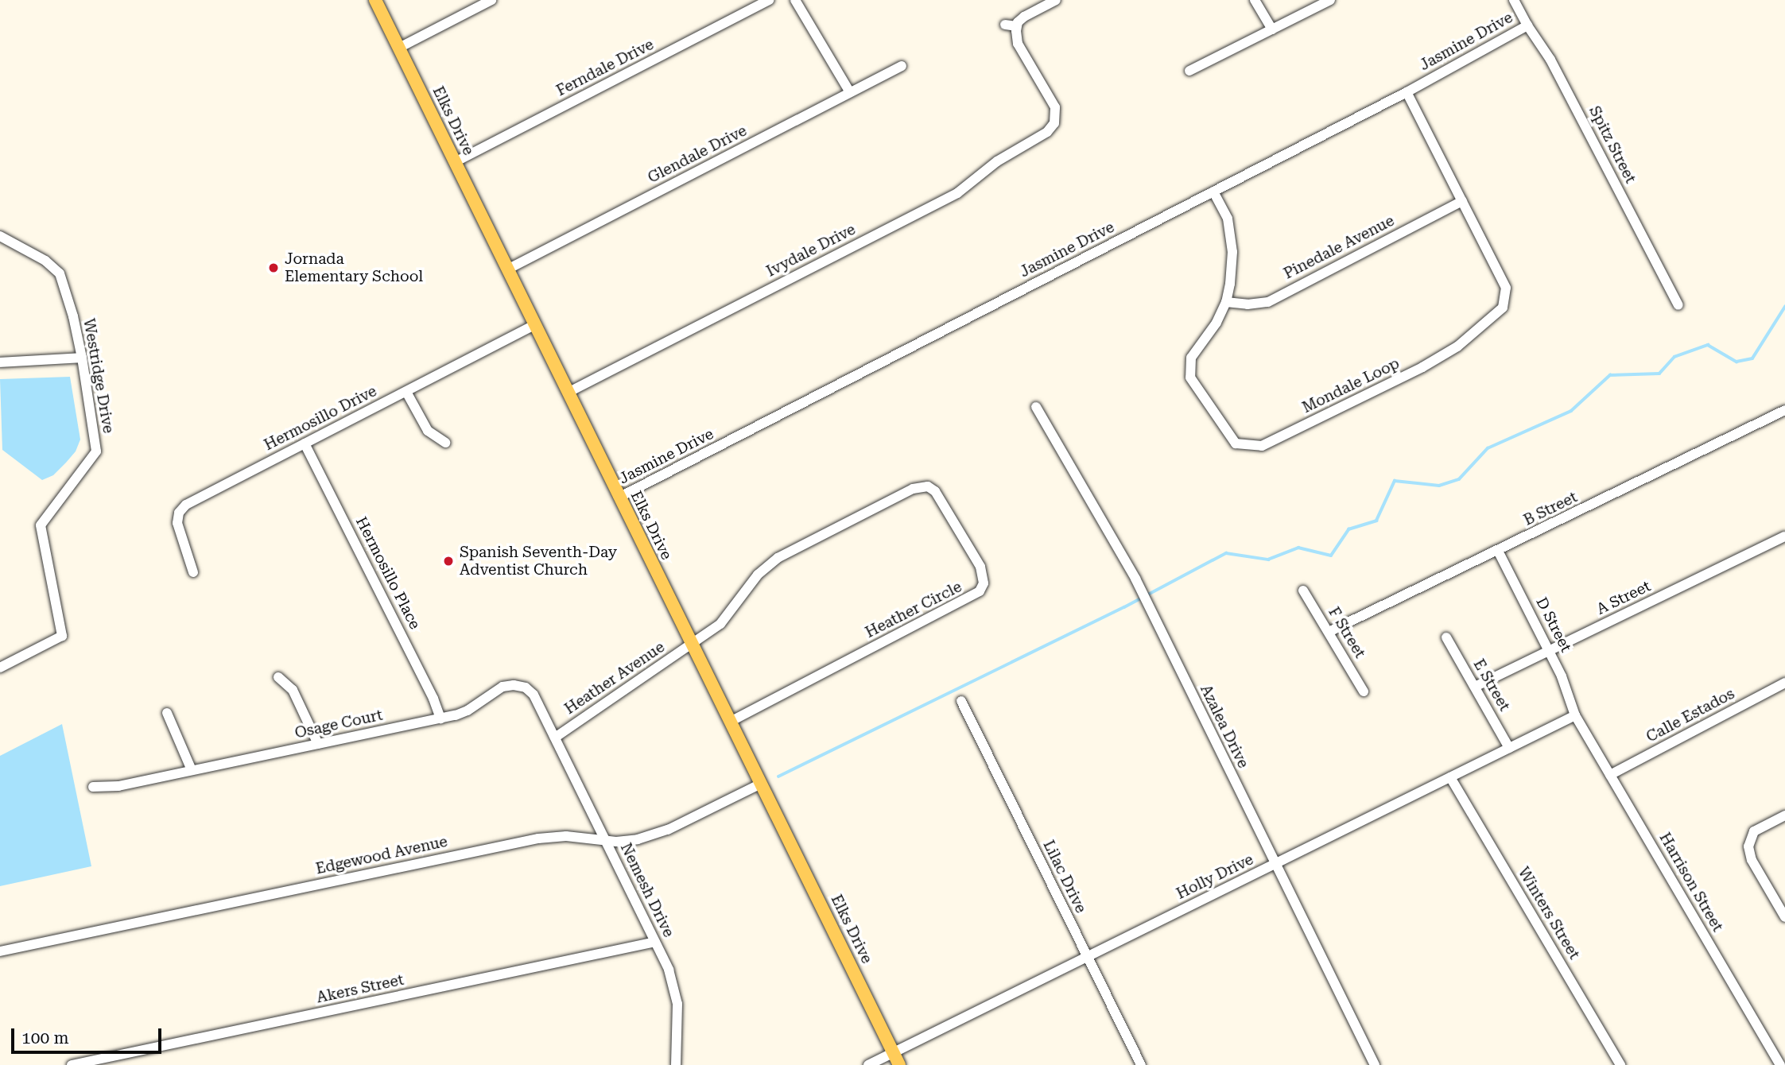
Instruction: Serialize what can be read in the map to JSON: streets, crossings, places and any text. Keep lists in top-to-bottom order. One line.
{"streets":{"main road":["Elks Drive"],"street":["Jasmine Drive","Ferndale Drive","Spitz Street","Glendale Drive","Pinedale Avenue","Ivydale Drive","Westridge Drive","Mondale Loop","Hermosillo Drive","B Street","Hermosillo Place","A Street","Heather Circle","D Street","F Street","Heather Avenue","E Street","Calle Estados","Osage Court","Azalea Drive","Edgewood Avenue","Lilac Drive","Holly Drive","Harrison Street","Nemesh Drive","Winters Street","Akers Street"]},"crossings":[["Jasmine Drive","Elks Drive"],["Jasmine Drive","Spitz Street"],["Jasmine Drive","Mondale Loop"],["Ferndale Drive","Elks Drive"],["Elks Drive","Glendale Drive"],["Elks Drive","Ivydale Drive"],["Elks Drive","Hermosillo Drive"],["Elks Drive","Heather Circle"],["Elks Drive","Heather Avenue"],["Elks Drive","Edgewood Avenue"],["Elks Drive","Holly Drive"],["Pinedale Avenue","Mondale Loop"],["Hermosillo Drive","Hermosillo Place"],["B Street","D Street"],["B Street","F Street"],["Hermosillo Place","Osage Court"],["A Street","D Street"],["A Street","E Street"],["Heather Circle","Heather Avenue"],["D Street","Holly Drive"],["D Street","Harrison Street"],["Heather Avenue","Osage Court"],["Heather Avenue","Nemesh Drive"],["E Street","Holly Drive"],["Calle Estados","Harrison Street"],["Osage Court","Nemesh Drive"],["Azalea Drive","Holly Drive"],["Edgewood Avenue","Nemesh Drive"],["Lilac Drive","Holly Drive"],["Holly Drive","Harrison Street"],["Holly Drive","Winters Street"],["Nemesh Drive","Akers Street"]],"places":["Jornada Elementary School","Spanish Seventh-Day Adventist Church"],"scale_bar":"100 m"}
